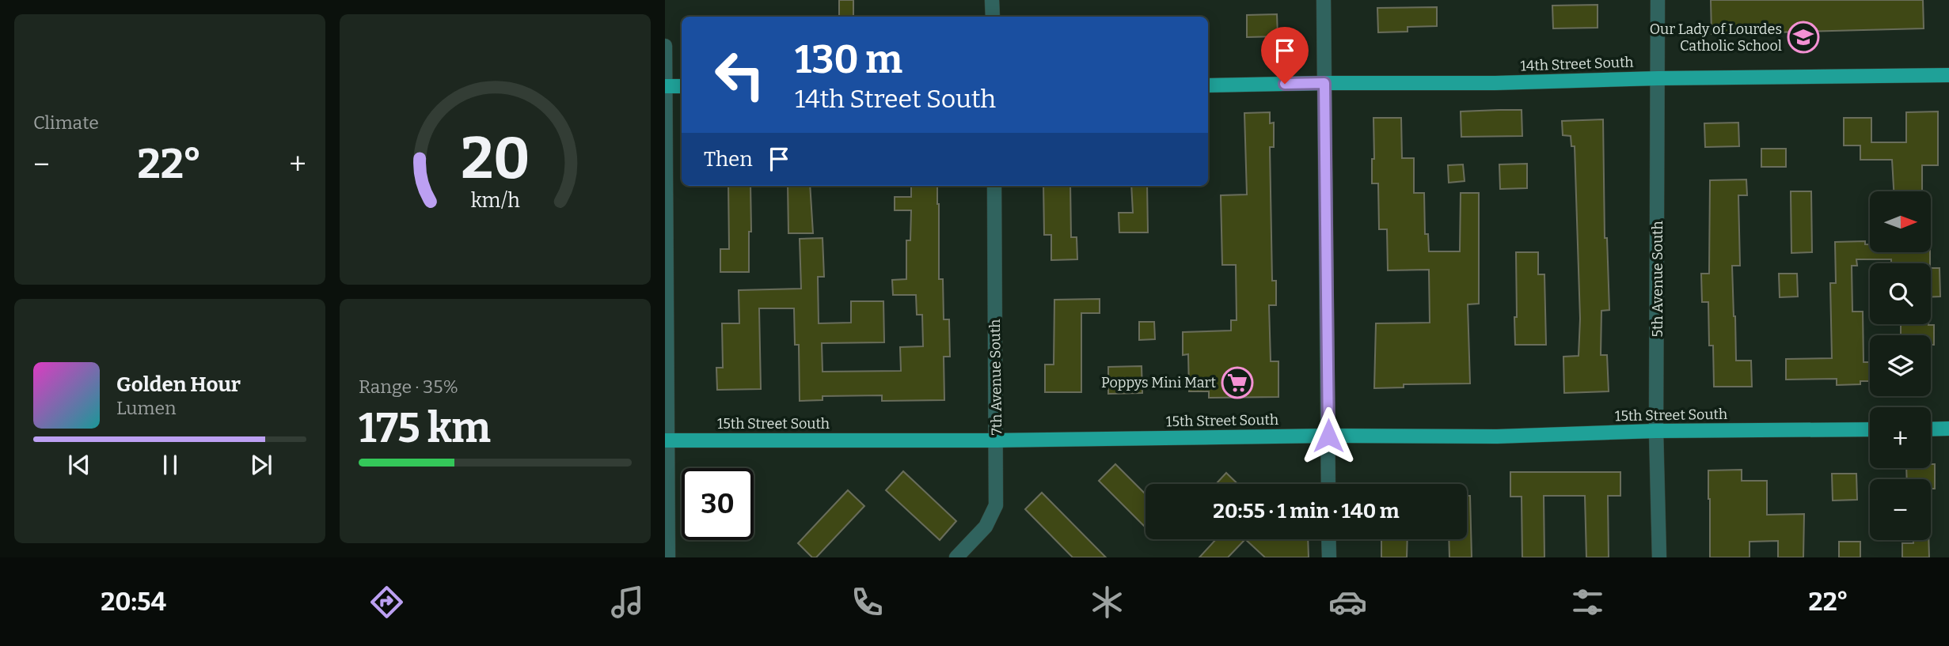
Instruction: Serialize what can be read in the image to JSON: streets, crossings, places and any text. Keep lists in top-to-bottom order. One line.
{"streets":{"main road":["14th Street South","15th Street South"],"street":["5th Avenue South","7th Avenue South"]},"crossings":[["14th Street South","5th Avenue South"],["5th Avenue South","15th Street South"],["7th Avenue South","15th Street South"]],"places":{"school or university":["Our Lady of Lourdes Catholic School"],"supermarket":["Poppys Mini Mart"]},"north":"right","page":{"tile":["Climate",["Range · 35%","175 km"]],"turn":["130 m","14th Street South"],"then":"Then","heat":["−","22°","+"],"map_buttons":["+","−"],"song":["Golden Hour","Lumen"],"limit":"30","trip":"20:55 · 1 min · 140 m","tabs":["20:54","22°"],"gauge":["20","km/h"]}}
